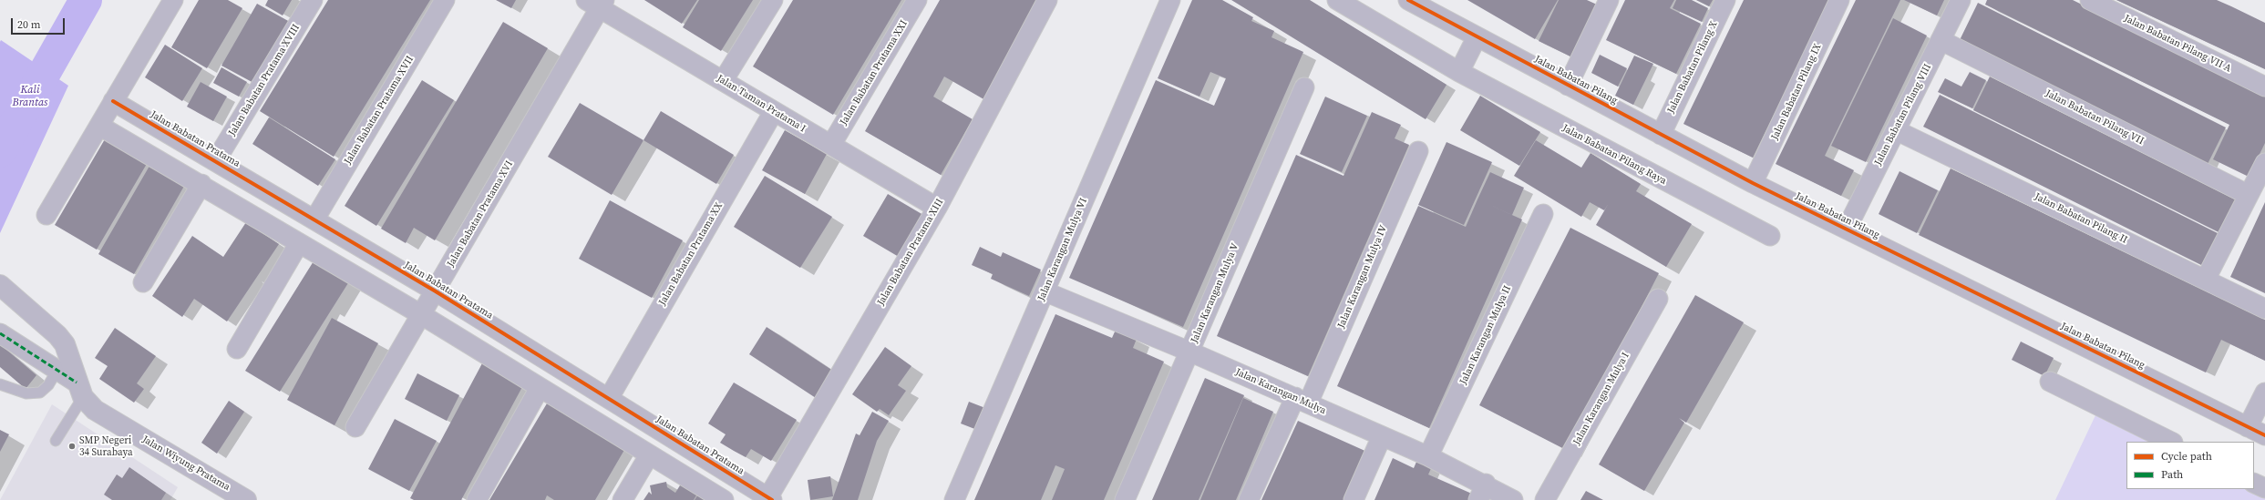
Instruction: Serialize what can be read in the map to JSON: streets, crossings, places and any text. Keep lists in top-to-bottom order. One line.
{"streets":{"street":["Jalan Babatan Pilang VII A","Jalan Babatan Pilang X","Jalan Babatan Pratama XXI","Jalan Babatan Pratama XVIII","Jalan Babatan Pilang","Jalan Babatan Pilang IX","Jalan Taman Pratama I","Jalan Babatan Pratama XVII","Jalan Babatan Pilang VIII","Jalan Babatan Pilang VII","Jalan Babatan Pratama","Jalan Babatan Pilang Raya","Jalan Babatan Pratama XVI","Jalan Babatan Pilang II","Jalan Karangan Mulya VI","Jalan Babatan Pratama XIII","Jalan Babatan Pratama XX","Jalan Karangan Mulya IV","Jalan Karangan Mulya V","Jalan Karangan Mulya II","Jalan Karangan Mulya","Jalan Karangan Mulya I","Jalan Wiyung Pratama"]},"crossings":[["Jalan Babatan Pilang X","Jalan Babatan Pilang"],["Jalan Babatan Pratama XXI","Jalan Taman Pratama I"],["Jalan Babatan Pratama XVIII","Jalan Babatan Pratama"],["Jalan Babatan Pilang","Jalan Babatan Pilang IX"],["Jalan Babatan Pilang","Jalan Babatan Pilang VIII"],["Jalan Babatan Pilang","Jalan Babatan Pilang Raya"],["Jalan Taman Pratama I","Jalan Babatan Pratama XVI"],["Jalan Taman Pratama I","Jalan Babatan Pratama XIII"],["Jalan Taman Pratama I","Jalan Babatan Pratama XX"],["Jalan Babatan Pratama XVII","Jalan Babatan Pratama"],["Jalan Babatan Pilang VIII","Jalan Babatan Pilang VII"],["Jalan Babatan Pilang VIII","Jalan Babatan Pilang II"],["Jalan Babatan Pratama","Jalan Babatan Pratama XVI"],["Jalan Babatan Pratama","Jalan Babatan Pratama XIII"],["Jalan Babatan Pratama","Jalan Babatan Pratama XX"],["Jalan Karangan Mulya VI","Jalan Karangan Mulya"],["Jalan Karangan Mulya IV","Jalan Karangan Mulya"],["Jalan Karangan Mulya V","Jalan Karangan Mulya"],["Jalan Karangan Mulya II","Jalan Karangan Mulya"]],"water":["Kali Brantas"],"places":["SMP Negeri 34 Surabaya"],"legend":["Cycle path","Path"],"scale_bar":"20 m"}
